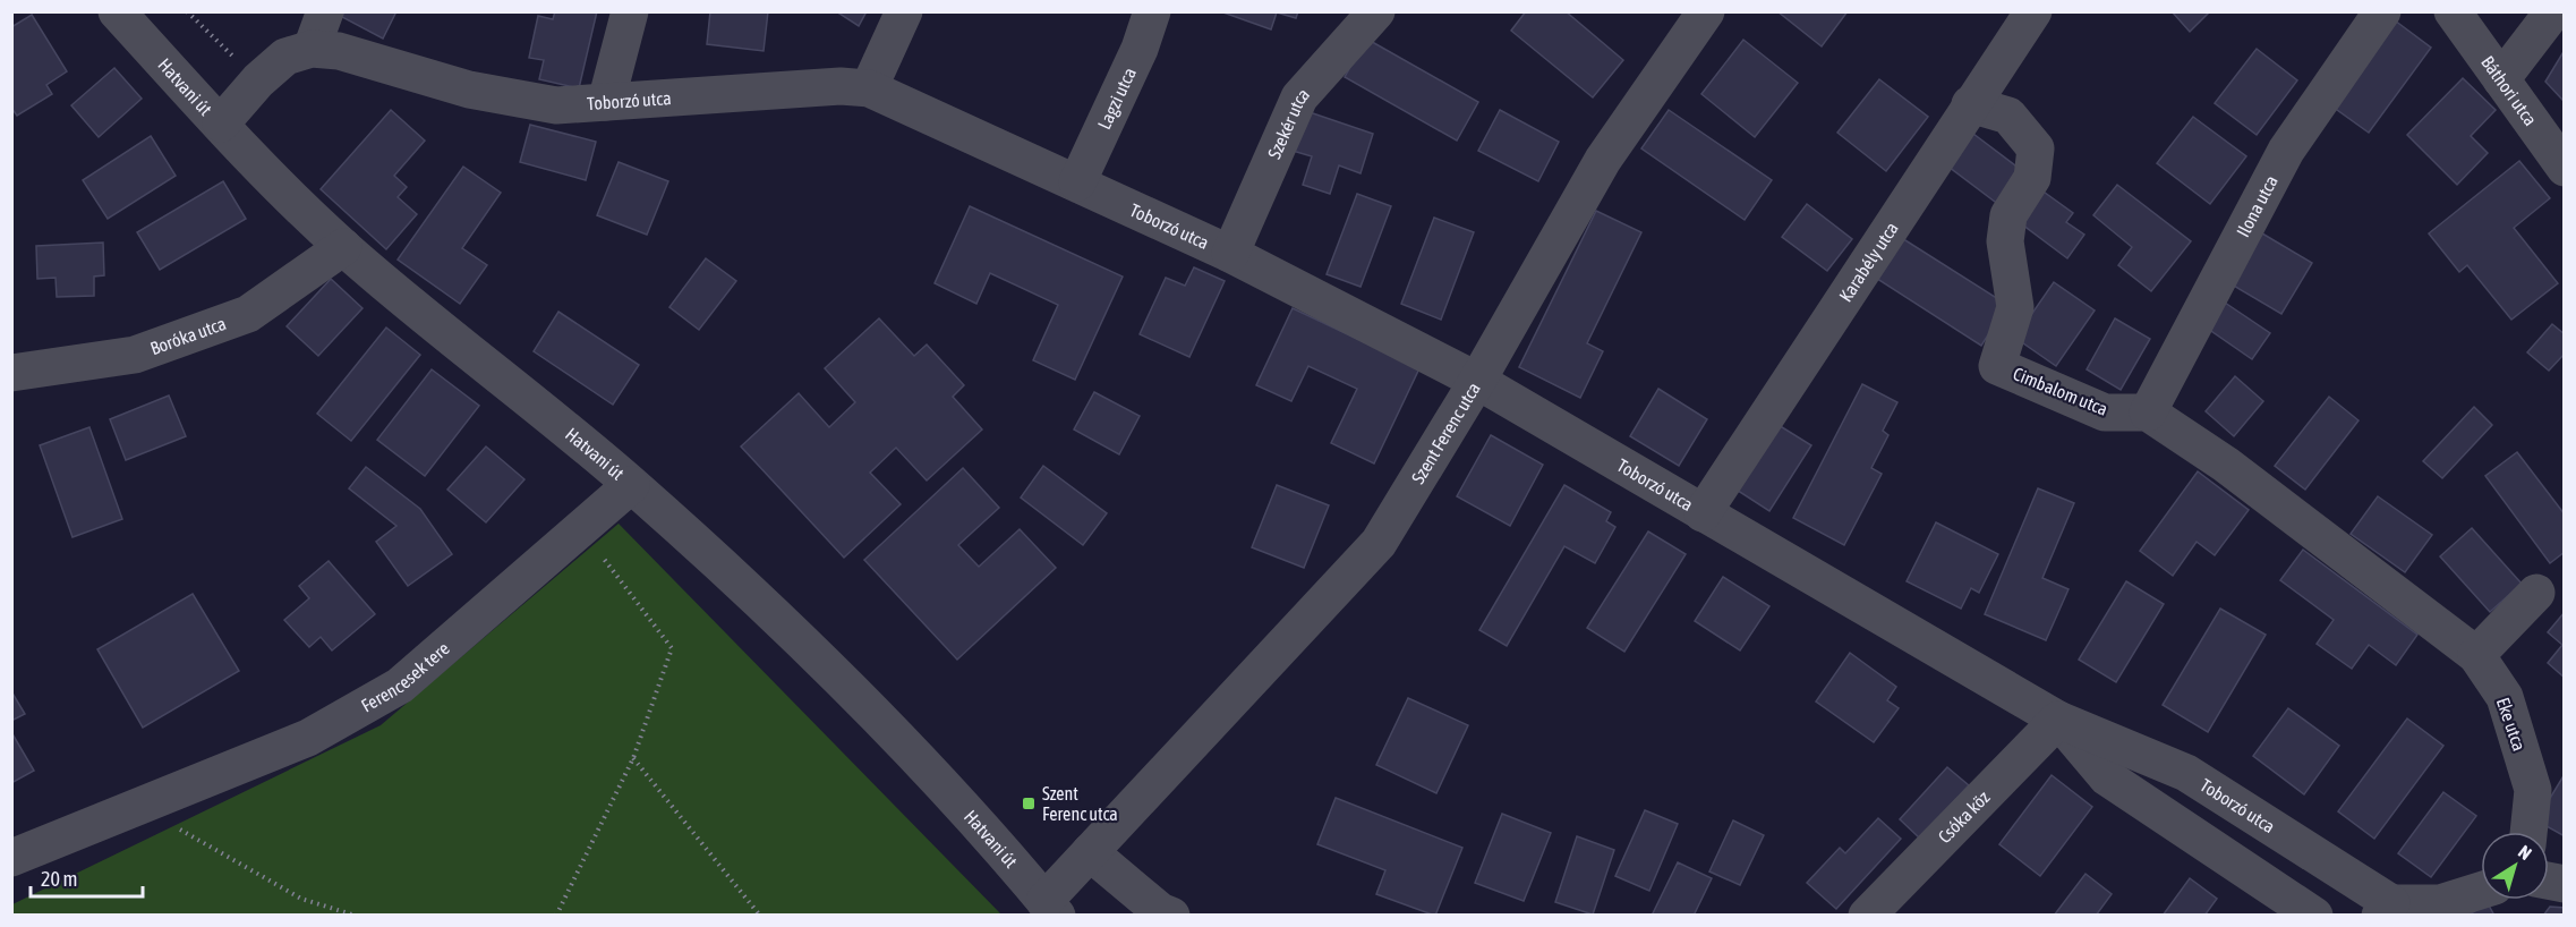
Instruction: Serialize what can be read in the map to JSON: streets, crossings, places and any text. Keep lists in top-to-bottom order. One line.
{"streets":{"street":["Hatvani út","Báthori utca","Lagzi utca","Toborzó utca","Szekér utca","Ilona utca","Karabély utca","Boróka utca","Cimbalom utca","Szent Ferenc utca","Ferencesek tere","Eke utca","Csóka köz"]},"crossings":[["Hatvani út","Toborzó utca"],["Hatvani út","Boróka utca"],["Hatvani út","Szent Ferenc utca"],["Hatvani út","Ferencesek tere"],["Lagzi utca","Toborzó utca"],["Toborzó utca","Szekér utca"],["Toborzó utca","Karabély utca"],["Toborzó utca","Szent Ferenc utca"],["Toborzó utca","Csóka köz"],["Ilona utca","Cimbalom utca"],["Karabély utca","Cimbalom utca"]],"places":{"transit":["Szent Ferenc utca"]},"scale_bar":"20 m","north":"top right"}
